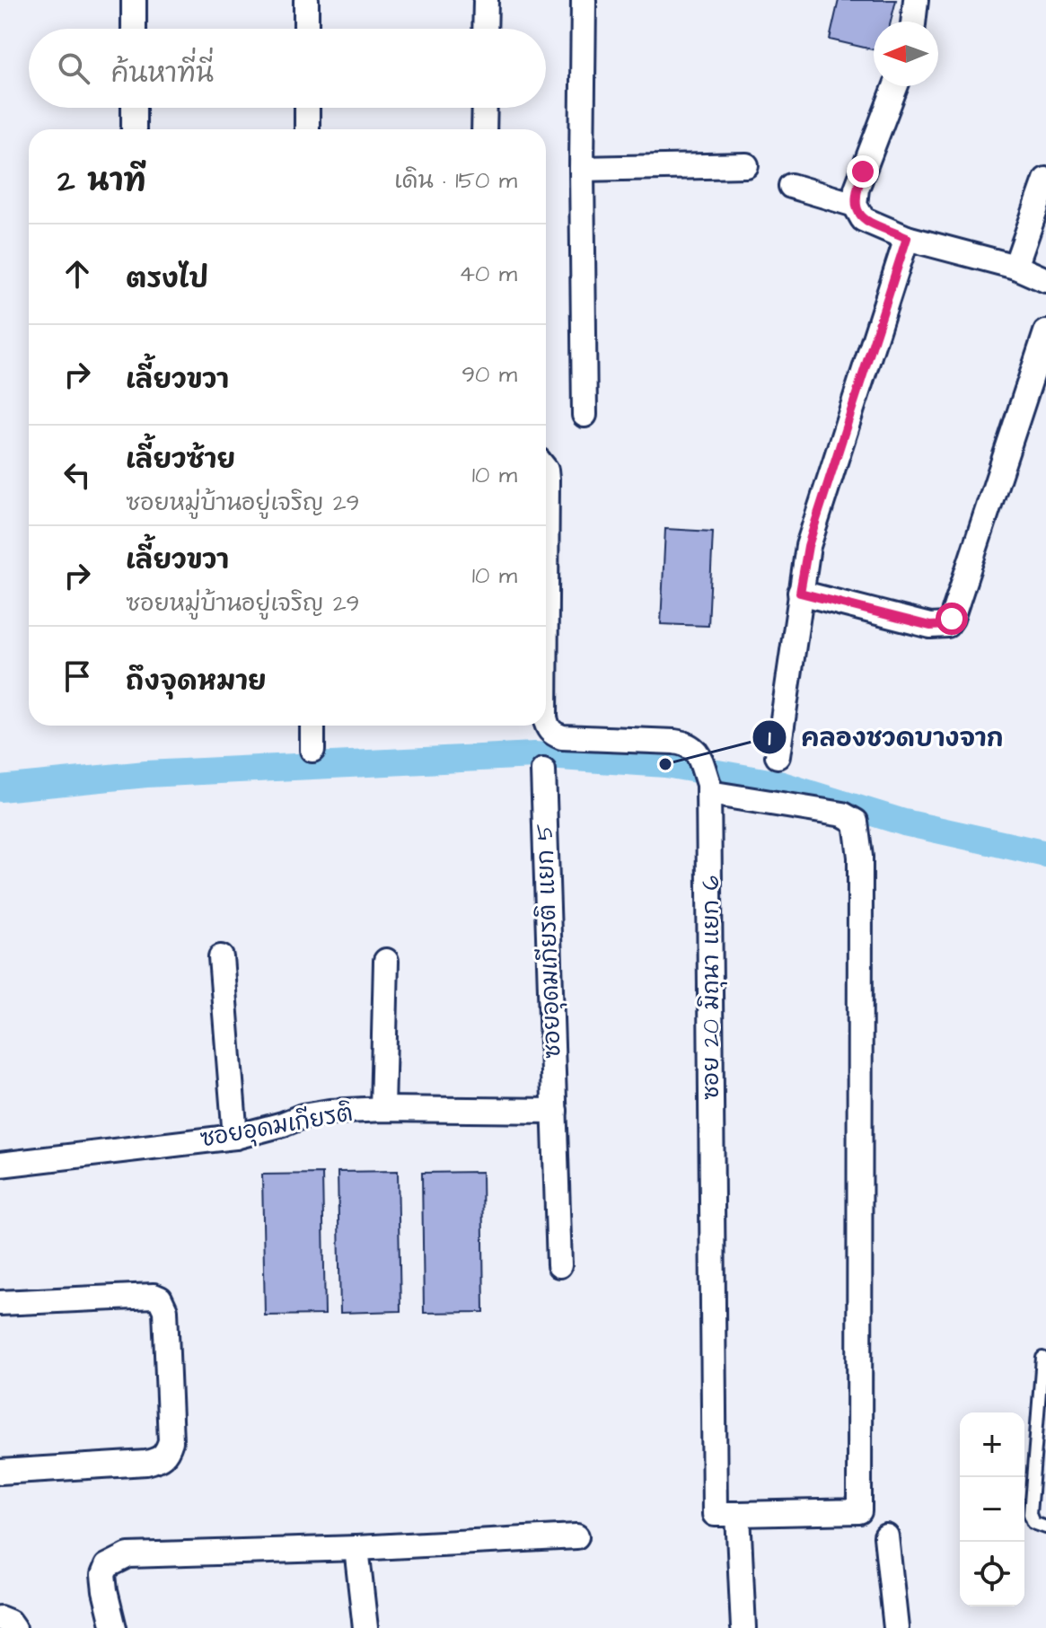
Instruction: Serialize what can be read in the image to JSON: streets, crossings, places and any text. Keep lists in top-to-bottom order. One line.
{"streets":{"street":["ซอยอุดมเกียรติ แยก 5","ซอย 20 มิถุนา แยก 6","ซอยอุดมเกียรติ"]},"crossings":[["ซอยอุดมเกียรติ แยก 5","ซอยอุดมเกียรติ"]],"places":["คลองชวดบางจาก"],"north":"left","page":{"search":"ค้นหาที่นี่","heading":["2 นาที","เดิน · 150 m"],"list":[["ตรงไป","40 m"],["เลี้ยวขวา","90 m"],["เลี้ยวซ้าย","ซอยหมู่บ้านอยู่เจริญ 29","10 m"],["เลี้ยวขวา","ซอยหมู่บ้านอยู่เจริญ 29","10 m"],"ถึงจุดหมาย"],"map_buttons":["+","−"]}}
